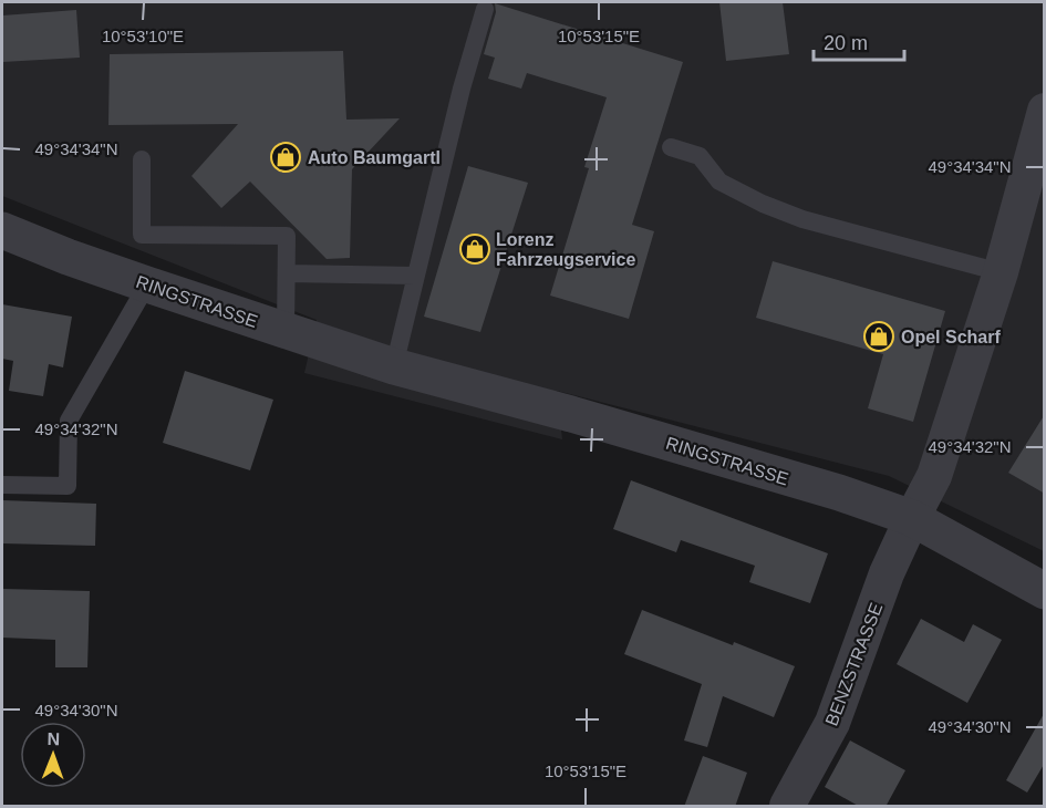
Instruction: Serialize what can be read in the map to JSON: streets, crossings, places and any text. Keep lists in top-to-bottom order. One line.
{"streets":{"street":["RINGSTRASSE","BENZSTRASSE"]},"crossings":[["RINGSTRASSE","BENZSTRASSE"]],"places":{"shop":["Auto Baumgartl","Lorenz Fahrzeugservice","Opel Scharf"]},"scale_bar":"20 m","north":"top","coordinates":["10°53'10\"E","10°53'15\"E","49°34'34\"N","49°34'32\"N","49°34'30\"N"]}
